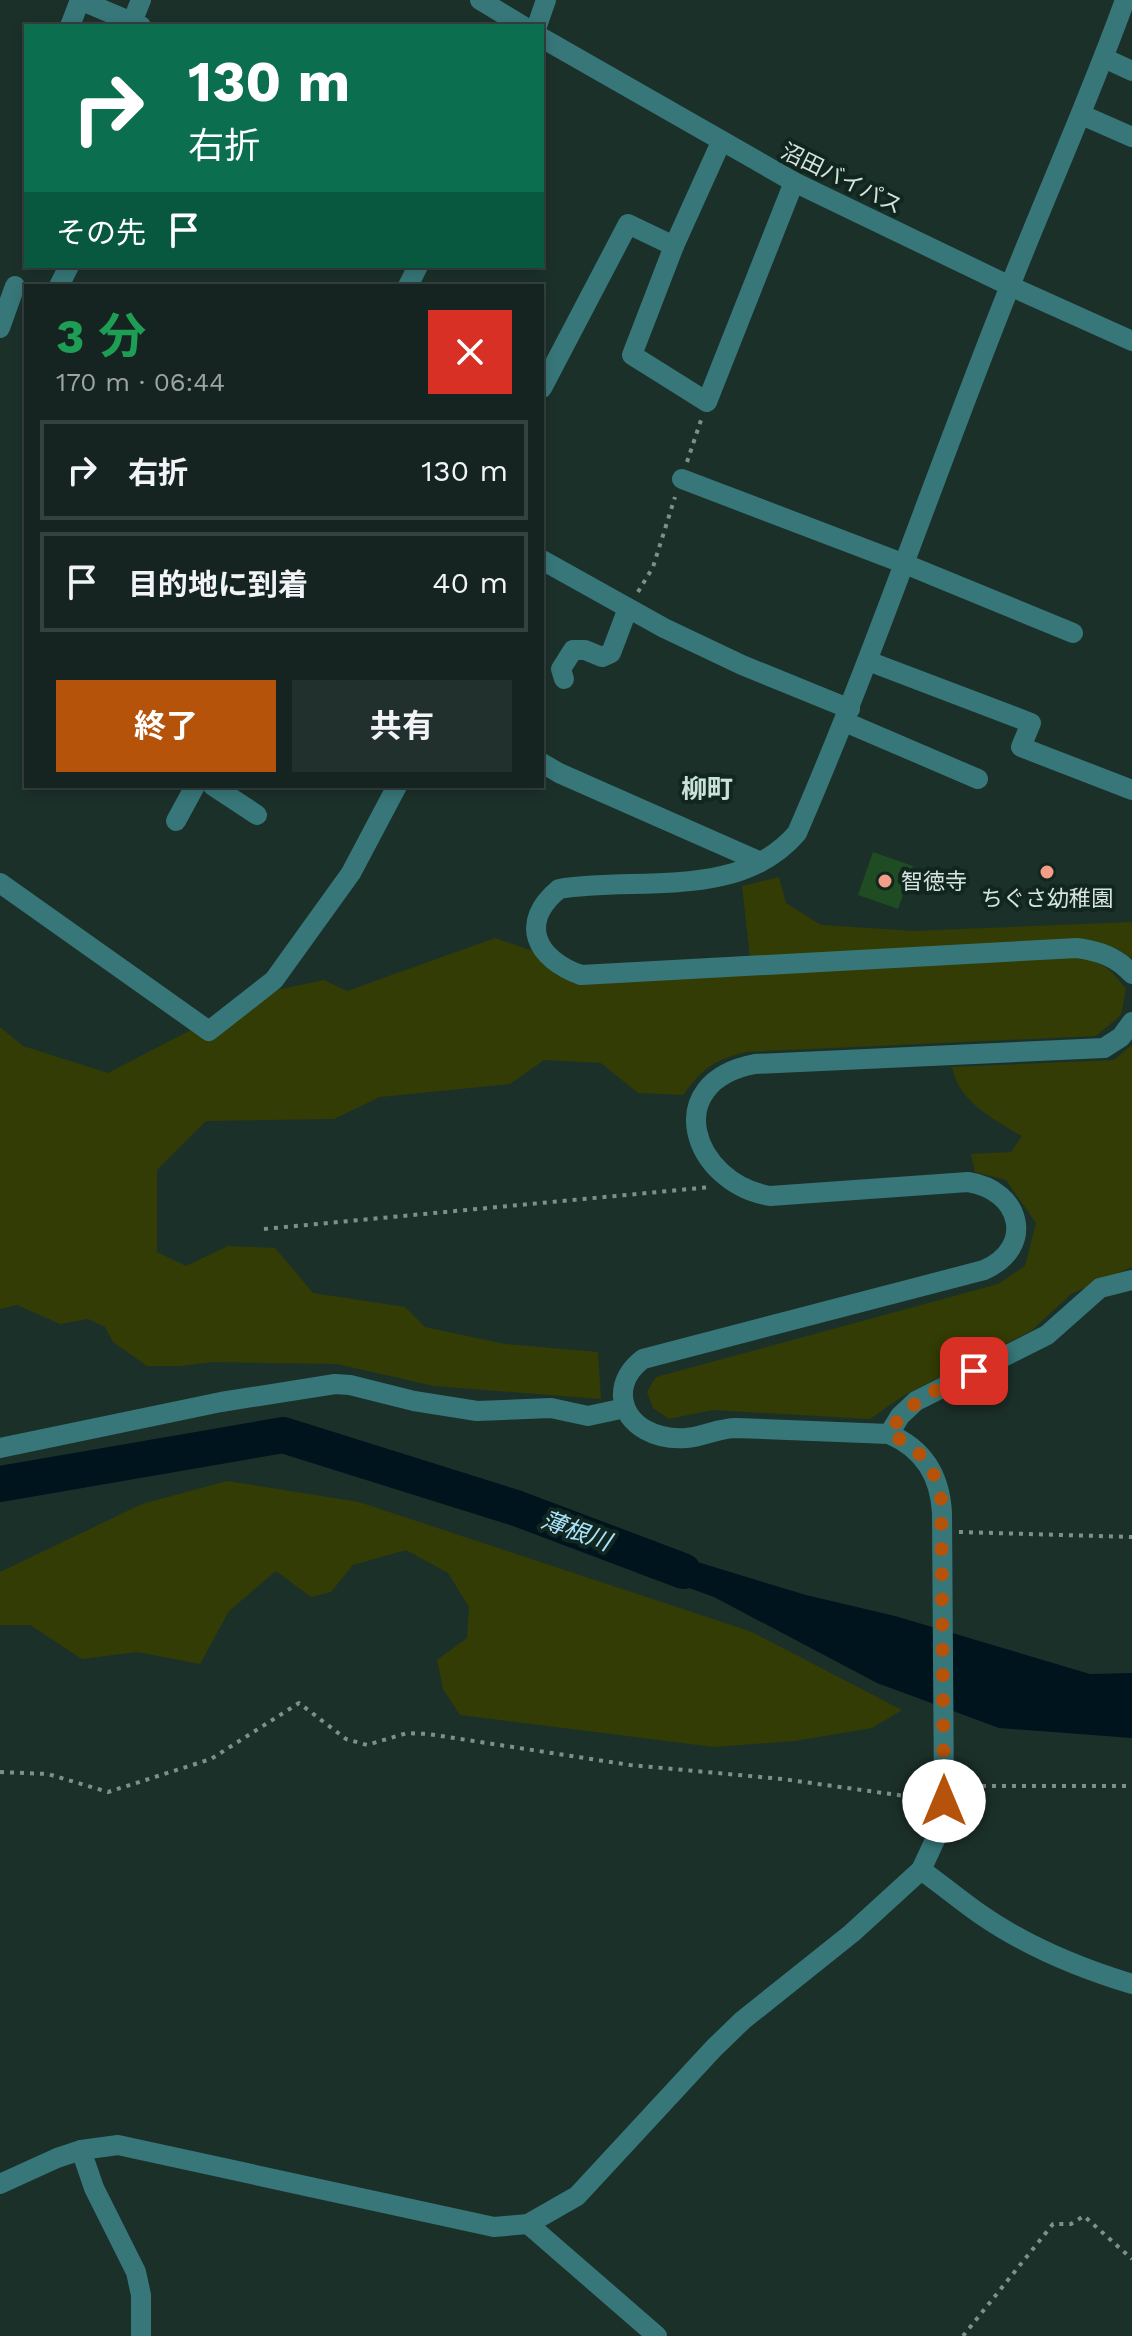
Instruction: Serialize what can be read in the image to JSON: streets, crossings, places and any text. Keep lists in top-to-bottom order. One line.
{"streets":{"street":["沼田バイパス"]},"districts":["柳町"],"water":["薄根川"],"places":["ちぐさ幼稚園","智徳寺"],"page":{"turn":["130 m","右折"],"then":"その先","heading":["3 分","170 m · 06:44"],"list":[{"name":"右折","value":"130 m"},{"name":"目的地に到着","value":"40 m"}],"buttons":["終了","共有"]}}
